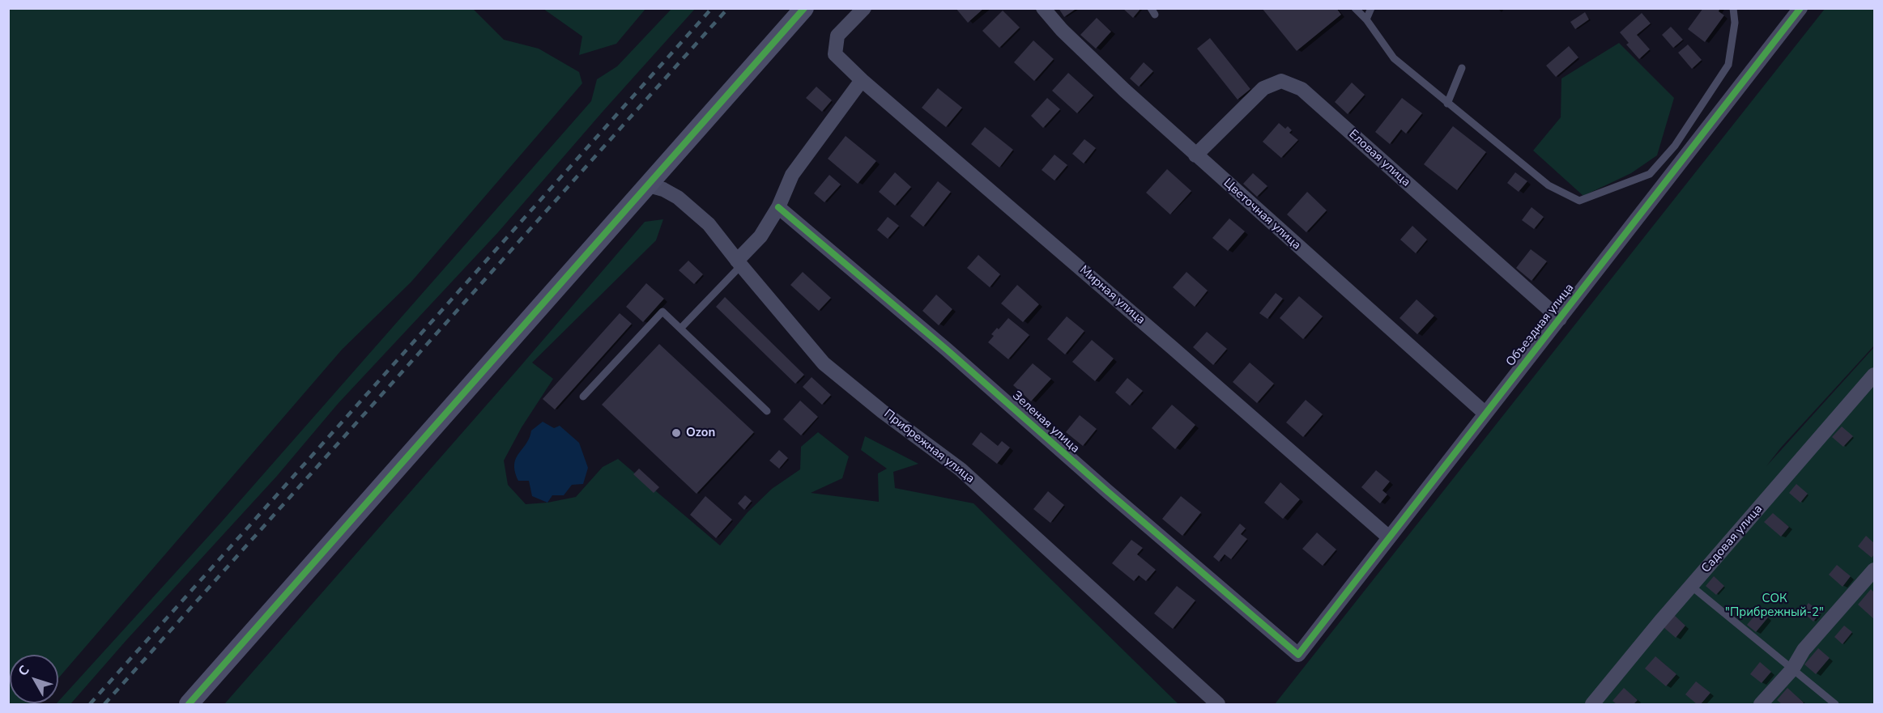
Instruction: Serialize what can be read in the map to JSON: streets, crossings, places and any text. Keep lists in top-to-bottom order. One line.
{"streets":{"street":["Еловая улица","Цветочная улица","Мирная улица","Объездная улица","Зеленая улица","Прибрежная улица","Садовая улица"]},"crossings":[["Еловая улица","Цветочная улица"],["Еловая улица","Объездная улица"],["Цветочная улица","Объездная улица"],["Мирная улица","Объездная улица"],["Объездная улица","Зеленая улица"]],"parks":["СОК \"Прибрежный-2\""],"places":["Ozon"],"north":"top left"}
